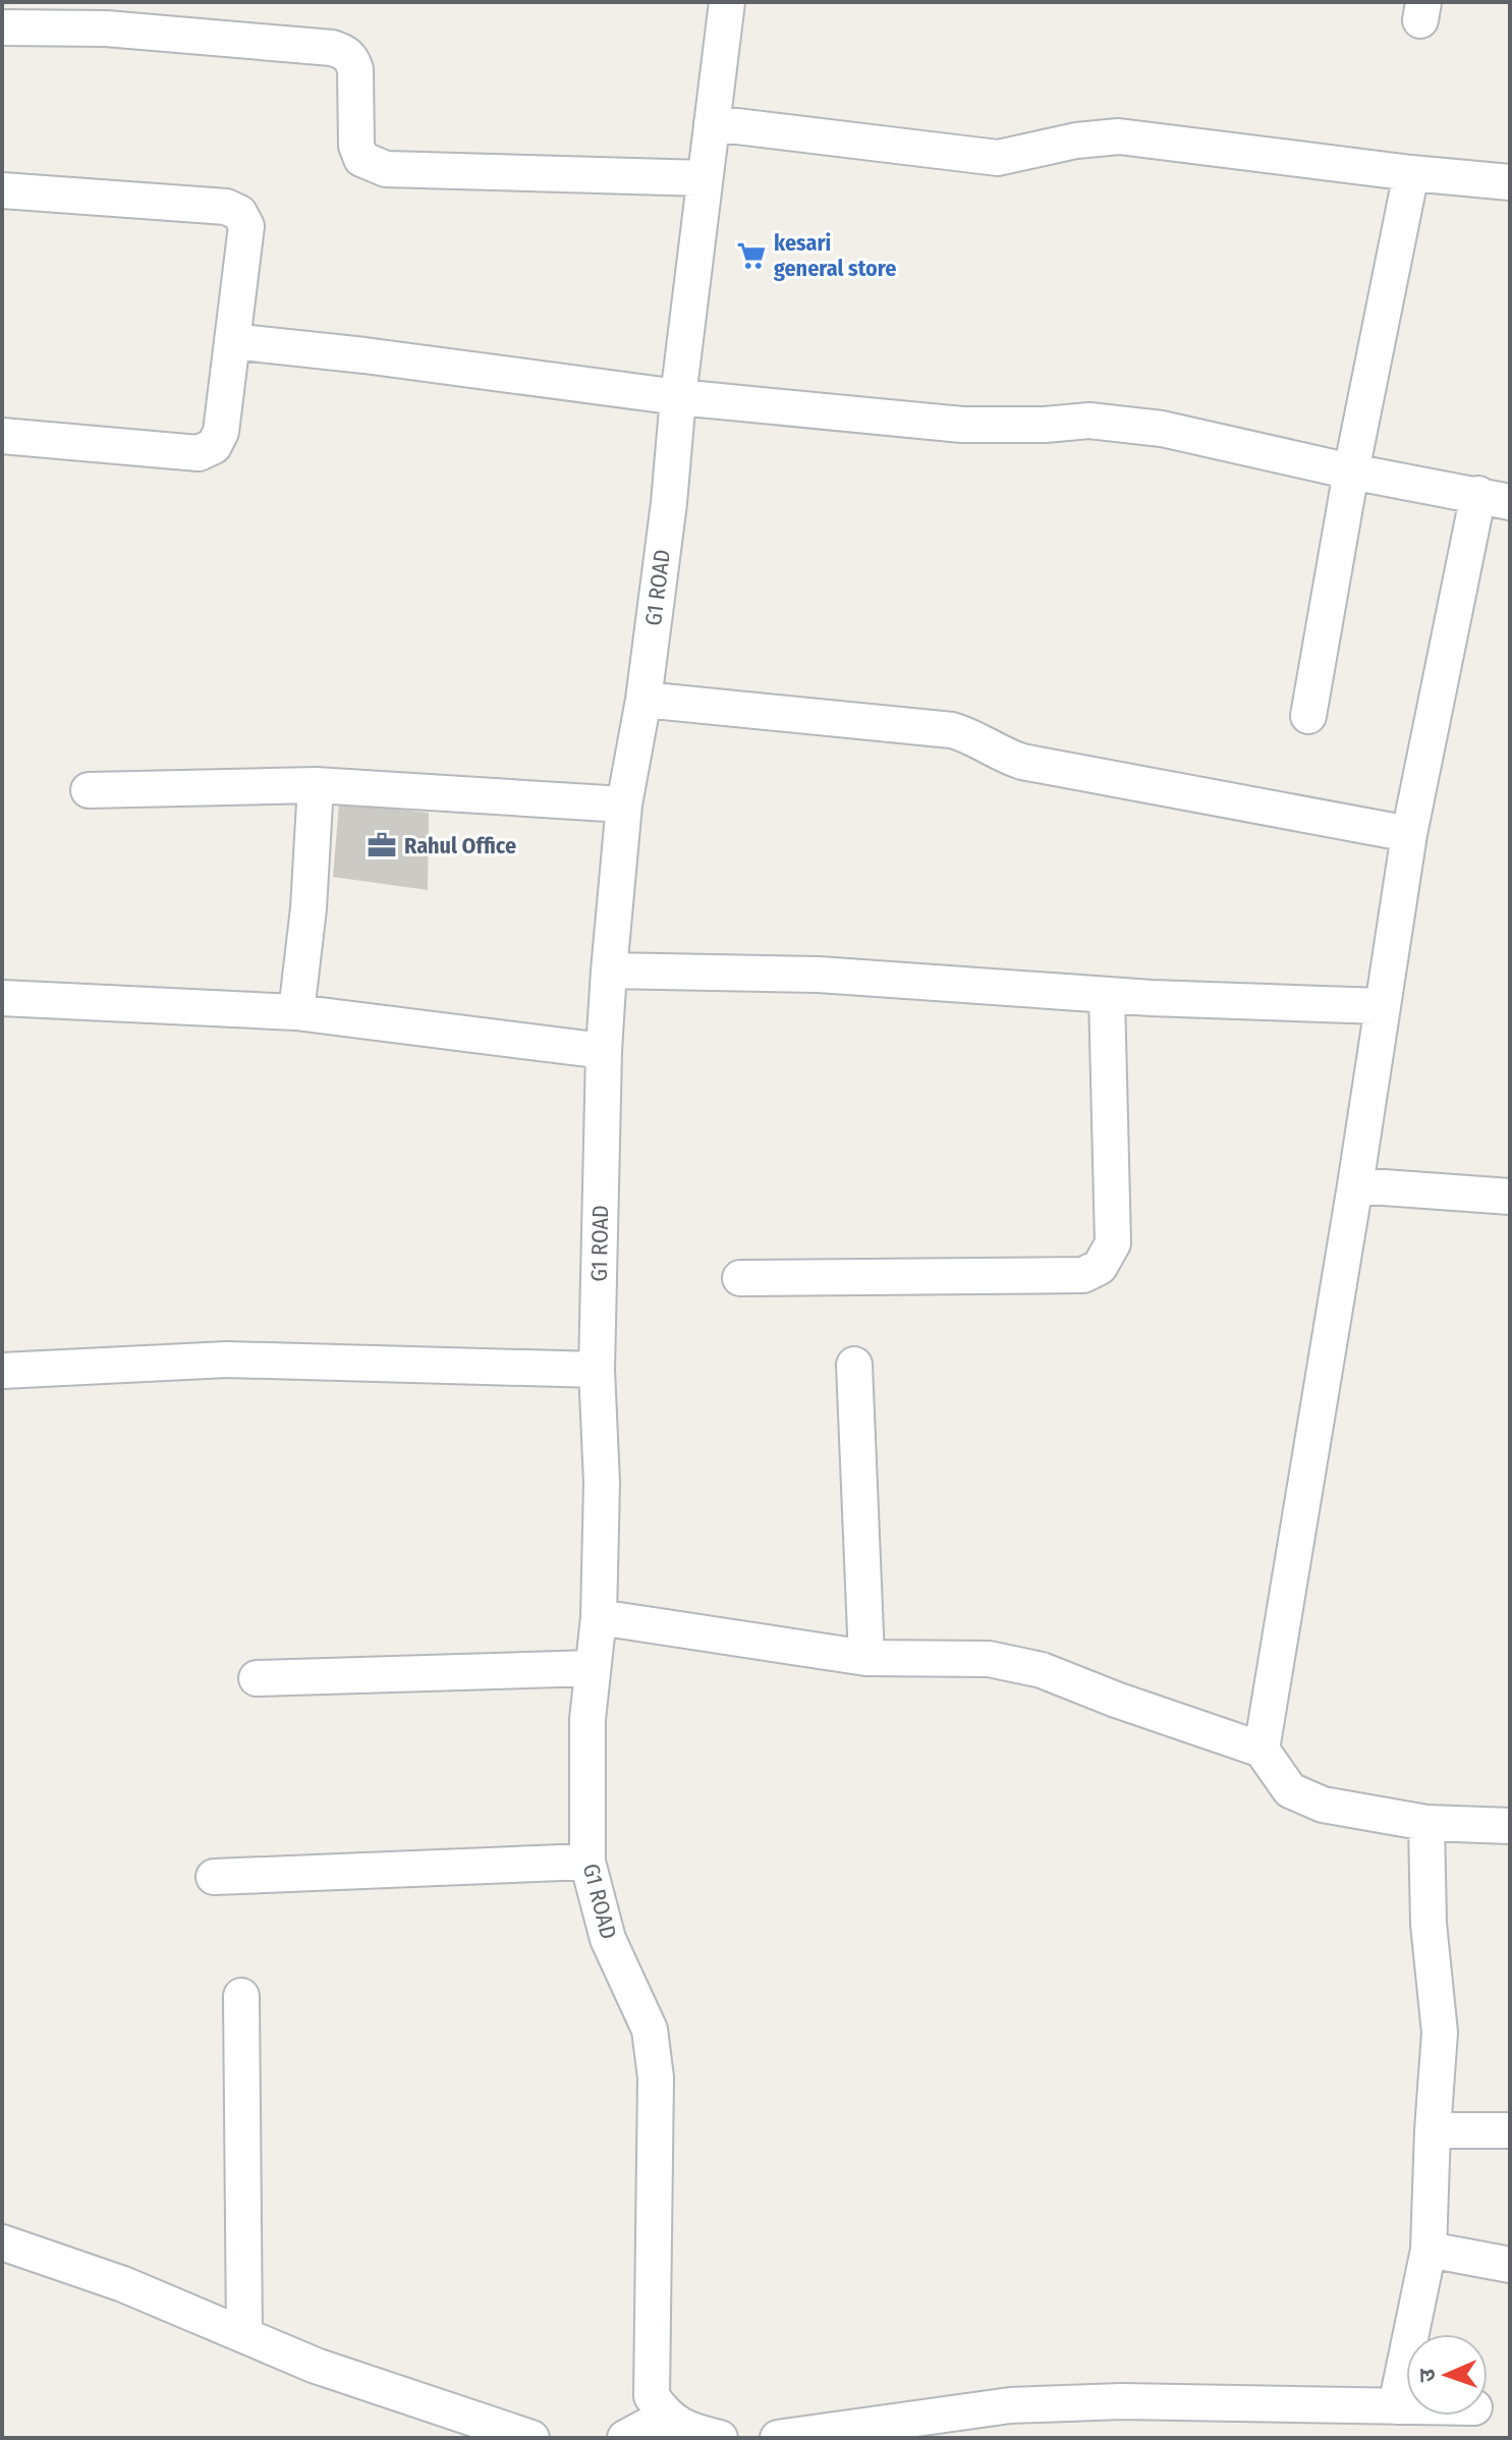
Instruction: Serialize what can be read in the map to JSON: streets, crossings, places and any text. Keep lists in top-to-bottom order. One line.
{"streets":{"street":["G1 ROAD"]},"places":{"supermarket":["kesari general store"],"office":["Rahul Office"]},"north":"left"}
